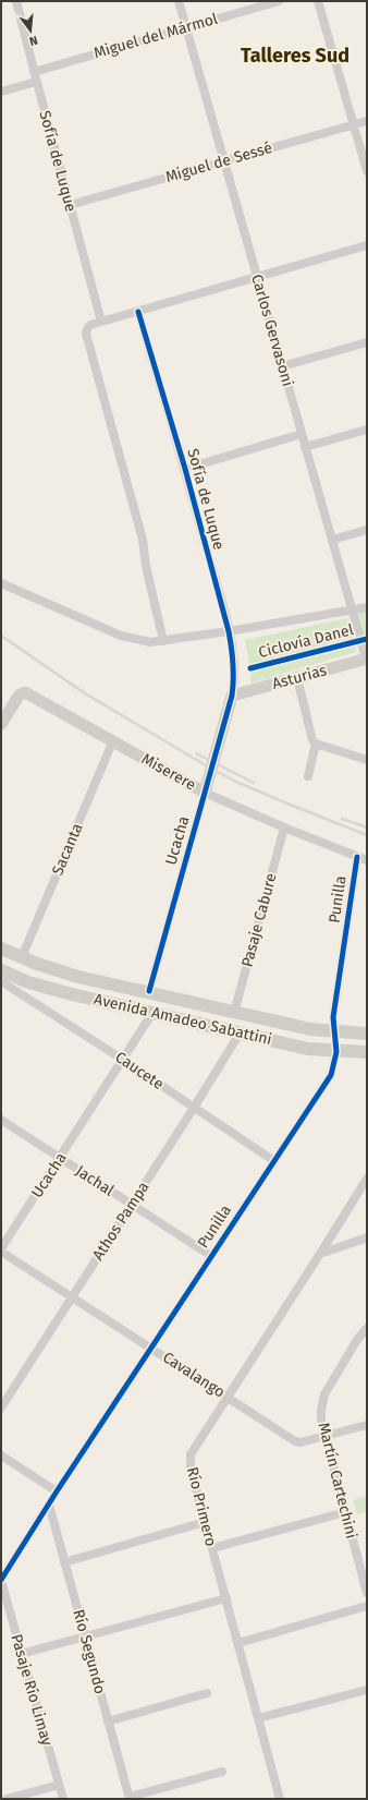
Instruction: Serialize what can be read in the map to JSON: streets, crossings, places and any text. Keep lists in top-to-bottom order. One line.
{"streets":{"main road":["Avenida Amadeo Sabattini"],"street":["Miguel del Mármol","Sofía de Luque","Miguel de Sessé","Carlos Gervasoni","Asturias","Miserere","Ucacha","Sacanta","Punilla","Pasaje Cabure","Caucete","Jachal","Athos Pampa","Cavalango","Martín Cartechini","Río Primero","Río Segundo","Pasaje Río Limay"],"cycle path":["Ciclovía Danel"]},"crossings":[["Miguel del Mármol","Sofía de Luque"],["Miguel del Mármol","Carlos Gervasoni"],["Sofía de Luque","Miguel de Sessé"],["Sofía de Luque","Asturias"],["Sofía de Luque","Ucacha"],["Miguel de Sessé","Carlos Gervasoni"],["Carlos Gervasoni","Asturias"],["Asturias","Ucacha"],["Miserere","Ucacha"],["Miserere","Sacanta"],["Miserere","Punilla"],["Miserere","Pasaje Cabure"],["Ucacha","Avenida Amadeo Sabattini"],["Ucacha","Caucete"],["Ucacha","Jachal"],["Ucacha","Cavalango"],["Sacanta","Avenida Amadeo Sabattini"],["Punilla","Avenida Amadeo Sabattini"],["Punilla","Caucete"],["Punilla","Jachal"],["Punilla","Cavalango"],["Punilla","Río Segundo"],["Punilla","Pasaje Río Limay"],["Pasaje Cabure","Avenida Amadeo Sabattini"],["Avenida Amadeo Sabattini","Caucete"],["Avenida Amadeo Sabattini","Athos Pampa"],["Caucete","Athos Pampa"],["Jachal","Athos Pampa"],["Athos Pampa","Cavalango"],["Cavalango","Martín Cartechini"],["Cavalango","Río Primero"]],"districts":["Talleres Sud"],"north":"bottom"}
